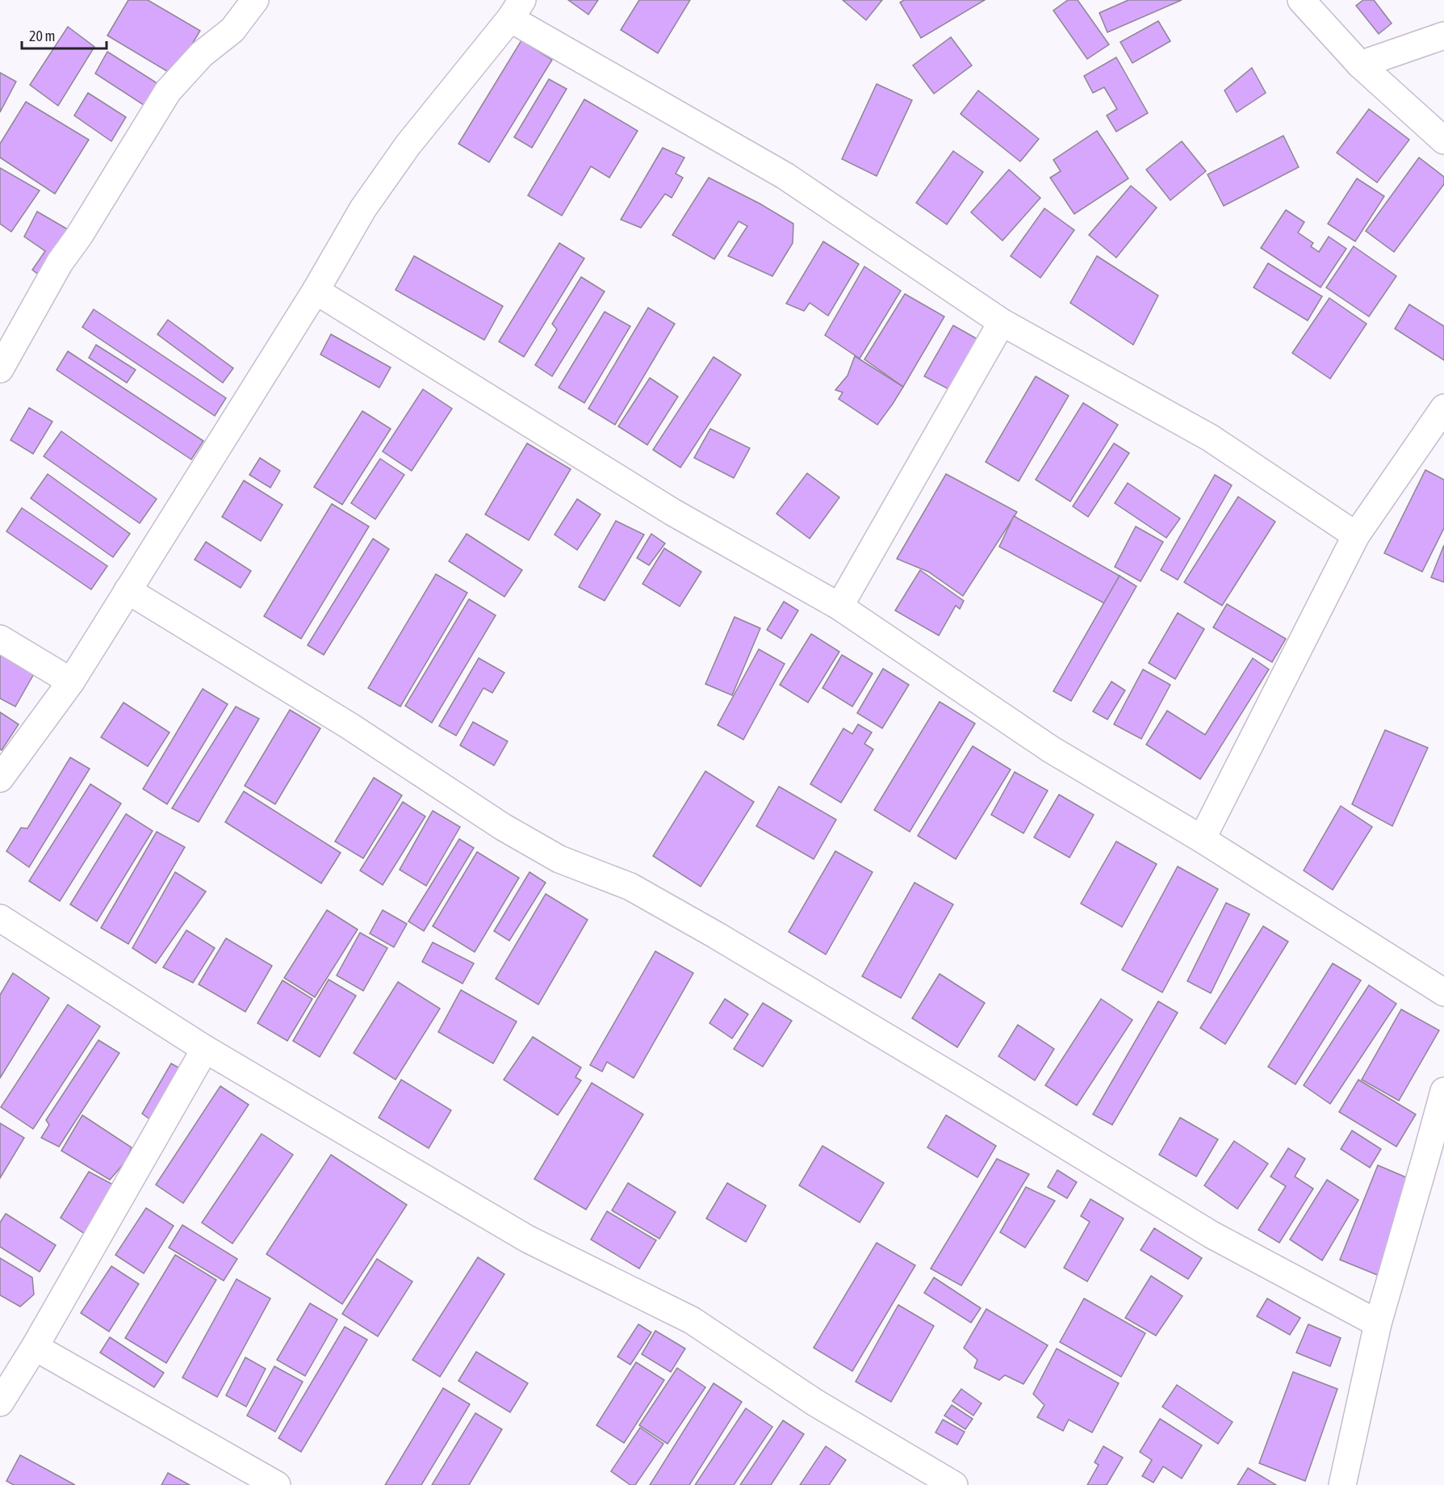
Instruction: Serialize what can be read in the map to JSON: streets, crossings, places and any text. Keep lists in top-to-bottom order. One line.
{"scale_bar":"20 m"}
